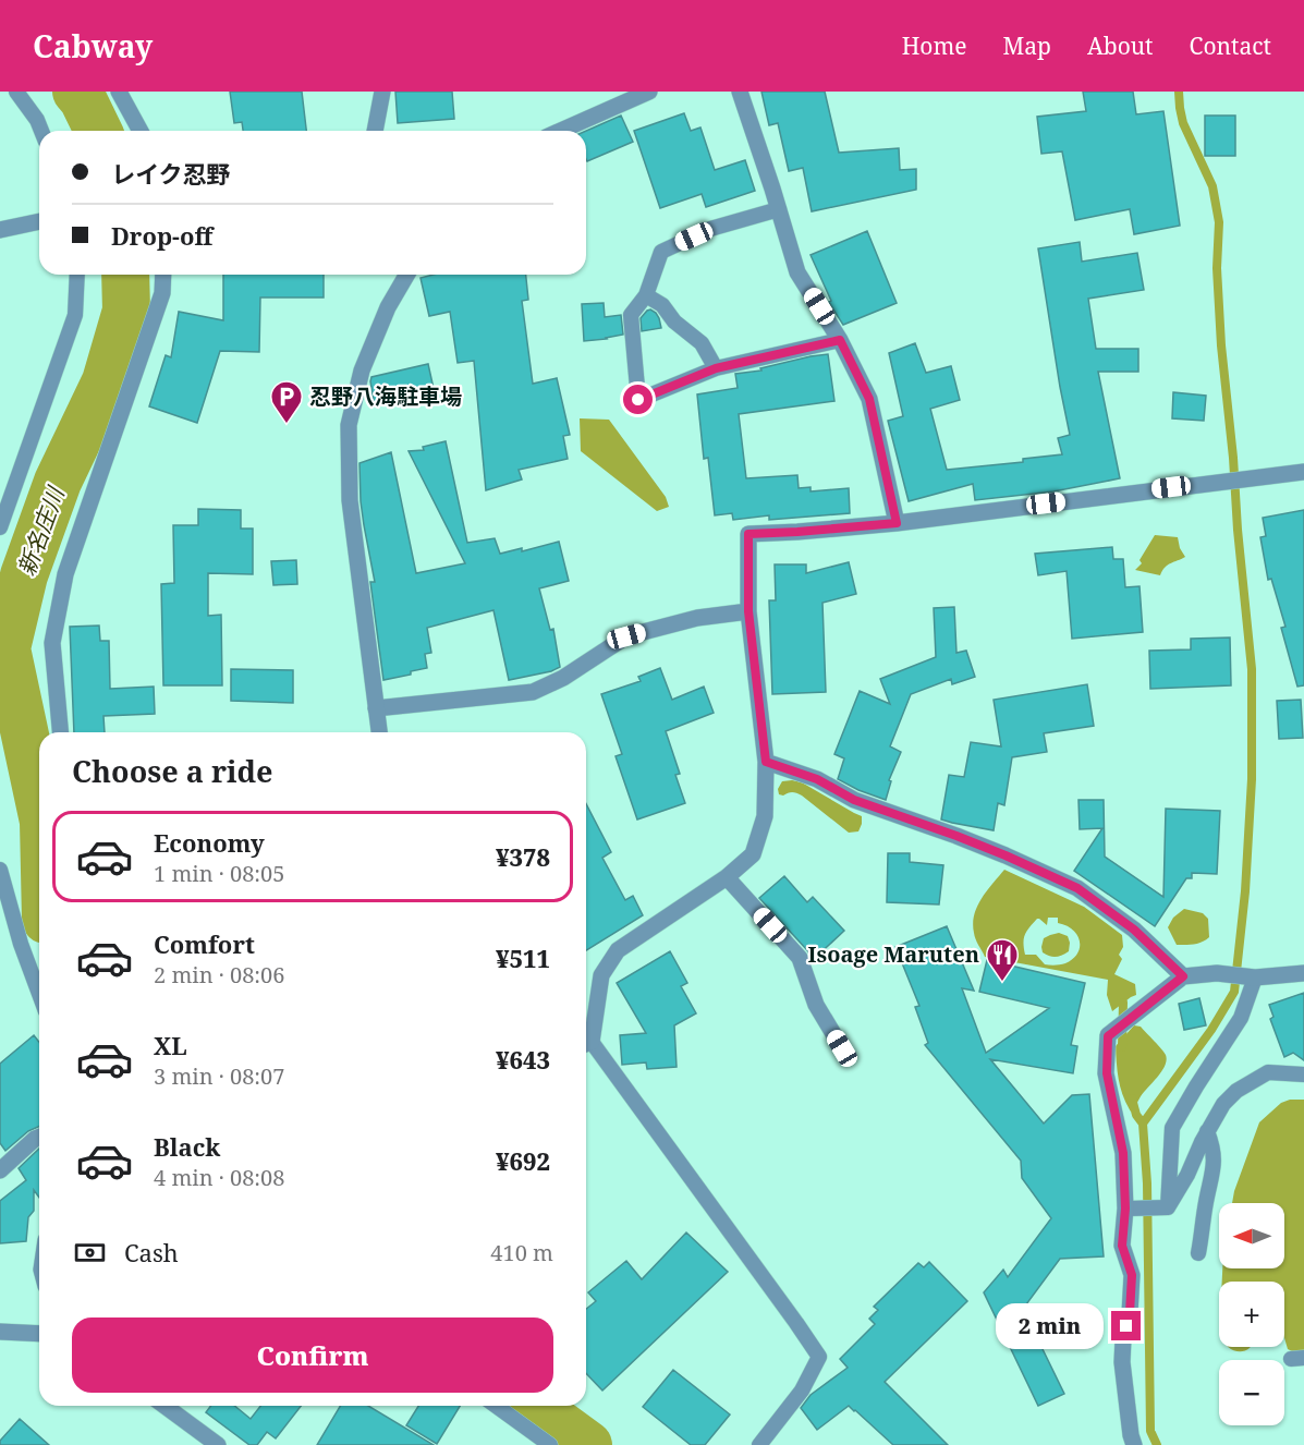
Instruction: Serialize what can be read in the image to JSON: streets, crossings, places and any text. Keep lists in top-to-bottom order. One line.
{"water":["新名庄川"],"places":{"parking":["忍野八海駐車場"],"restaurant":["Isoage Maruten"]},"north":"left","page":{"header":"Cabway","nav":["Home","Map","About","Contact"],"banner":["レイク忍野","Drop-off"],"heading":"Choose a ride","list":[{"name":"Economy","note":"1 min · 08:05","value":"¥378"},{"name":"Comfort","note":"2 min · 08:06","value":"¥511"},{"name":"XL","note":"3 min · 08:07","value":"¥643"},{"name":"Black","note":"4 min · 08:08","value":"¥692"}],"map_buttons":["+","−"],"pay":["Cash","410 m"],"bubble":"2 min","buttons":"Confirm"}}
